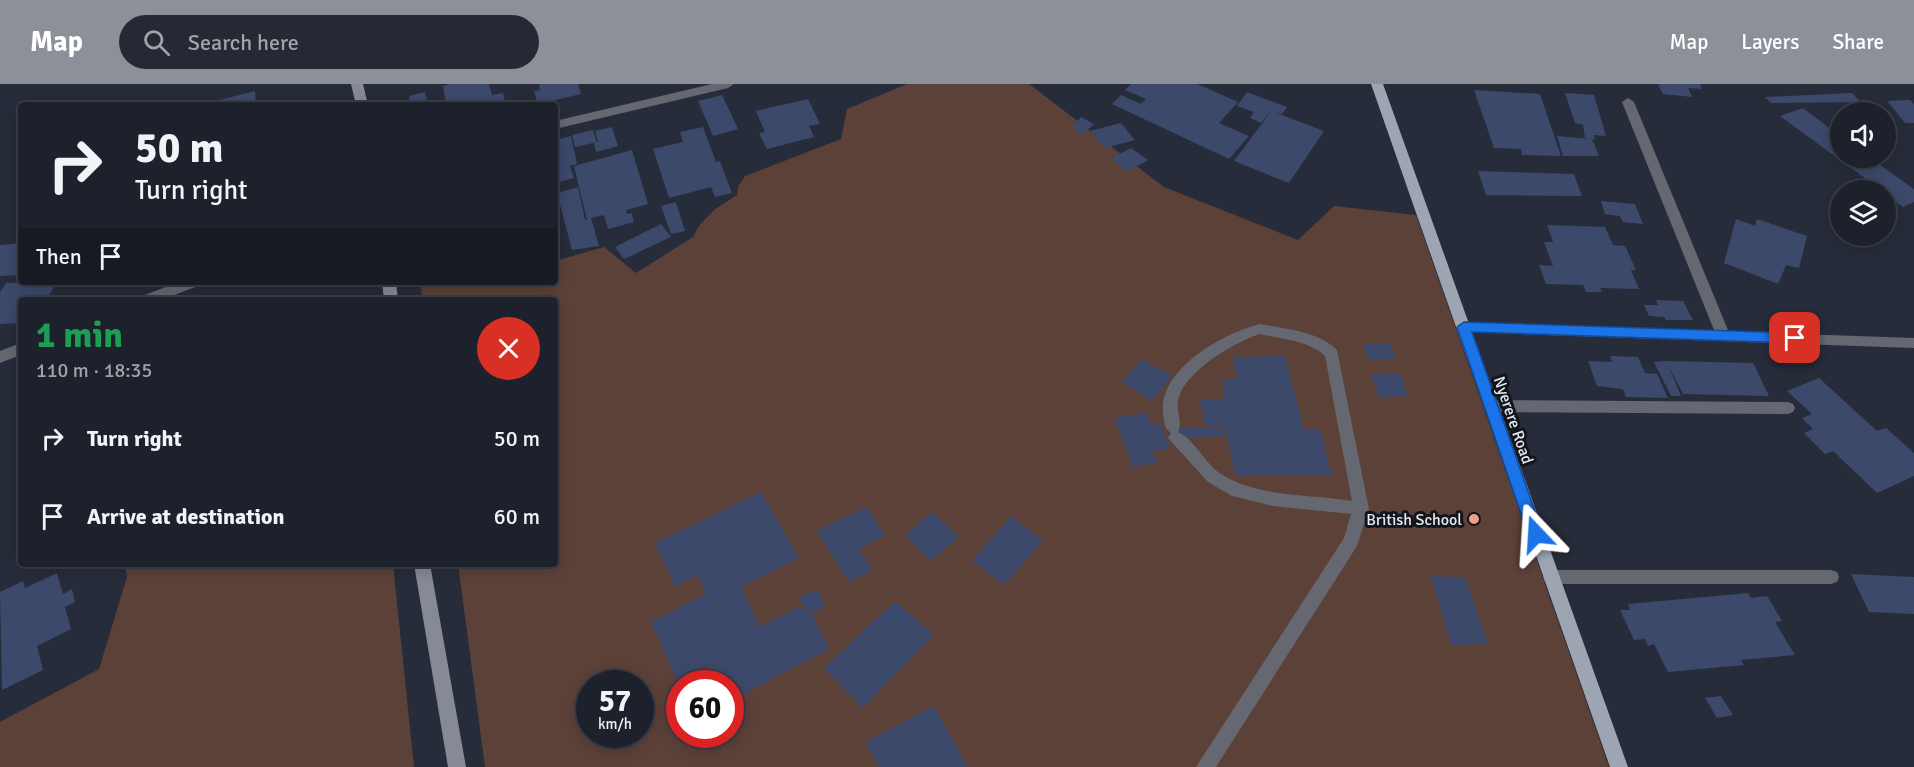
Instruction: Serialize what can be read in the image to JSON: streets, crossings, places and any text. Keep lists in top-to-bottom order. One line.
{"streets":{"main road":["Nyerere Road"]},"places":["British School"],"page":{"header":"Map","search":"Search here","nav":["Map","Layers","Share"],"turn":["50 m","Turn right"],"then":"Then","heading":["1 min","110 m · 18:35"],"list":[{"name":"Turn right","value":"50 m"},{"name":"Arrive at destination","value":"60 m"}],"speed":"57 km/h","limit":"60"}}
